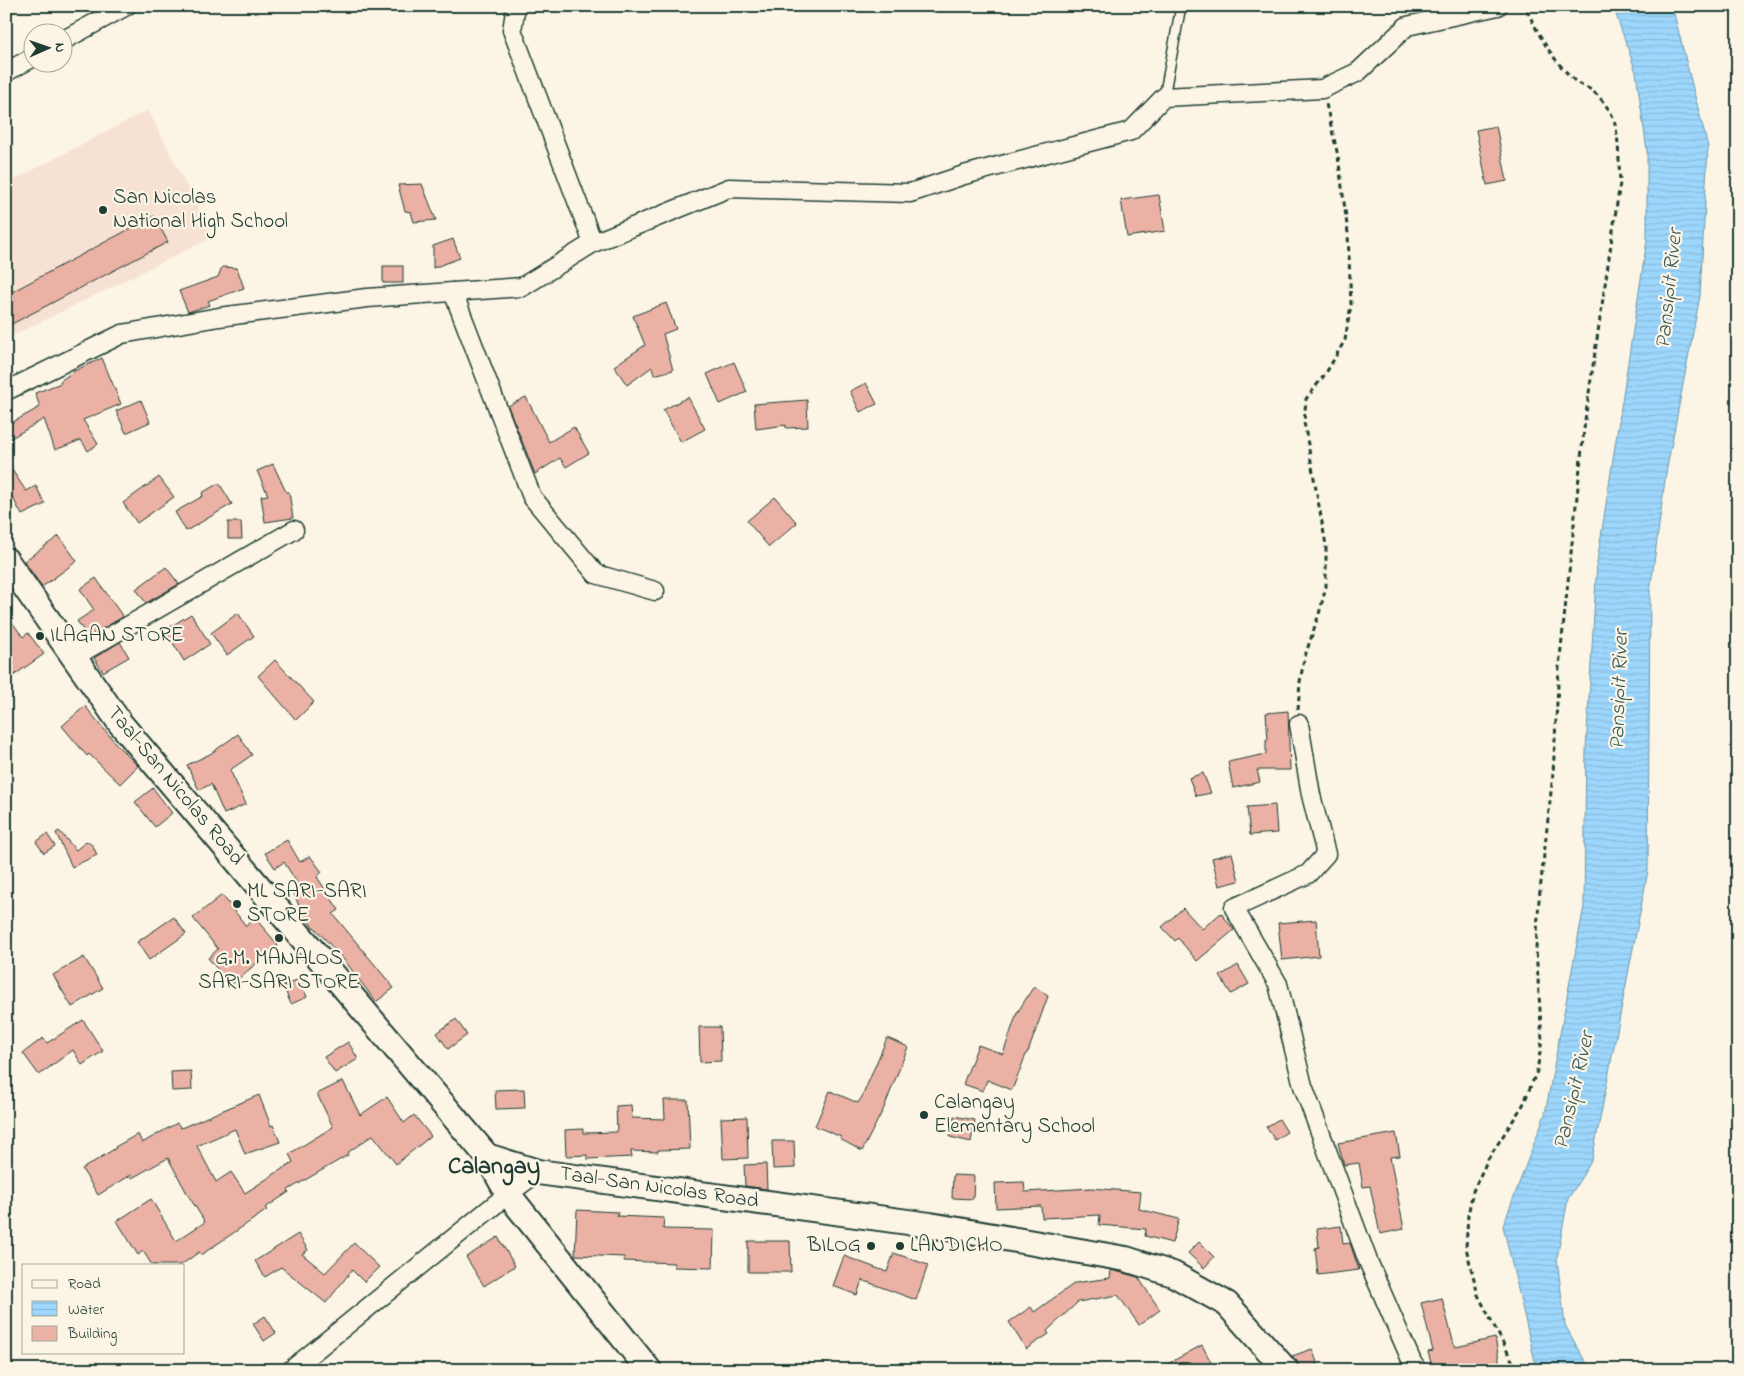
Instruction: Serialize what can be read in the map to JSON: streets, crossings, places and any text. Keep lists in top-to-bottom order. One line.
{"streets":{"main road":["Taal-San Nicolas Road"]},"districts":["Calangay"],"water":["Pansipit River"],"places":["San Nicolas National High School","ILAGAN STORE","ML SARI-SARI STORE","G.M. MANALOS SARI-SARI STORE","Calangay Elementary School","BILOG","LANDICHO"],"legend":["Road","Water","Building"],"north":"right"}
